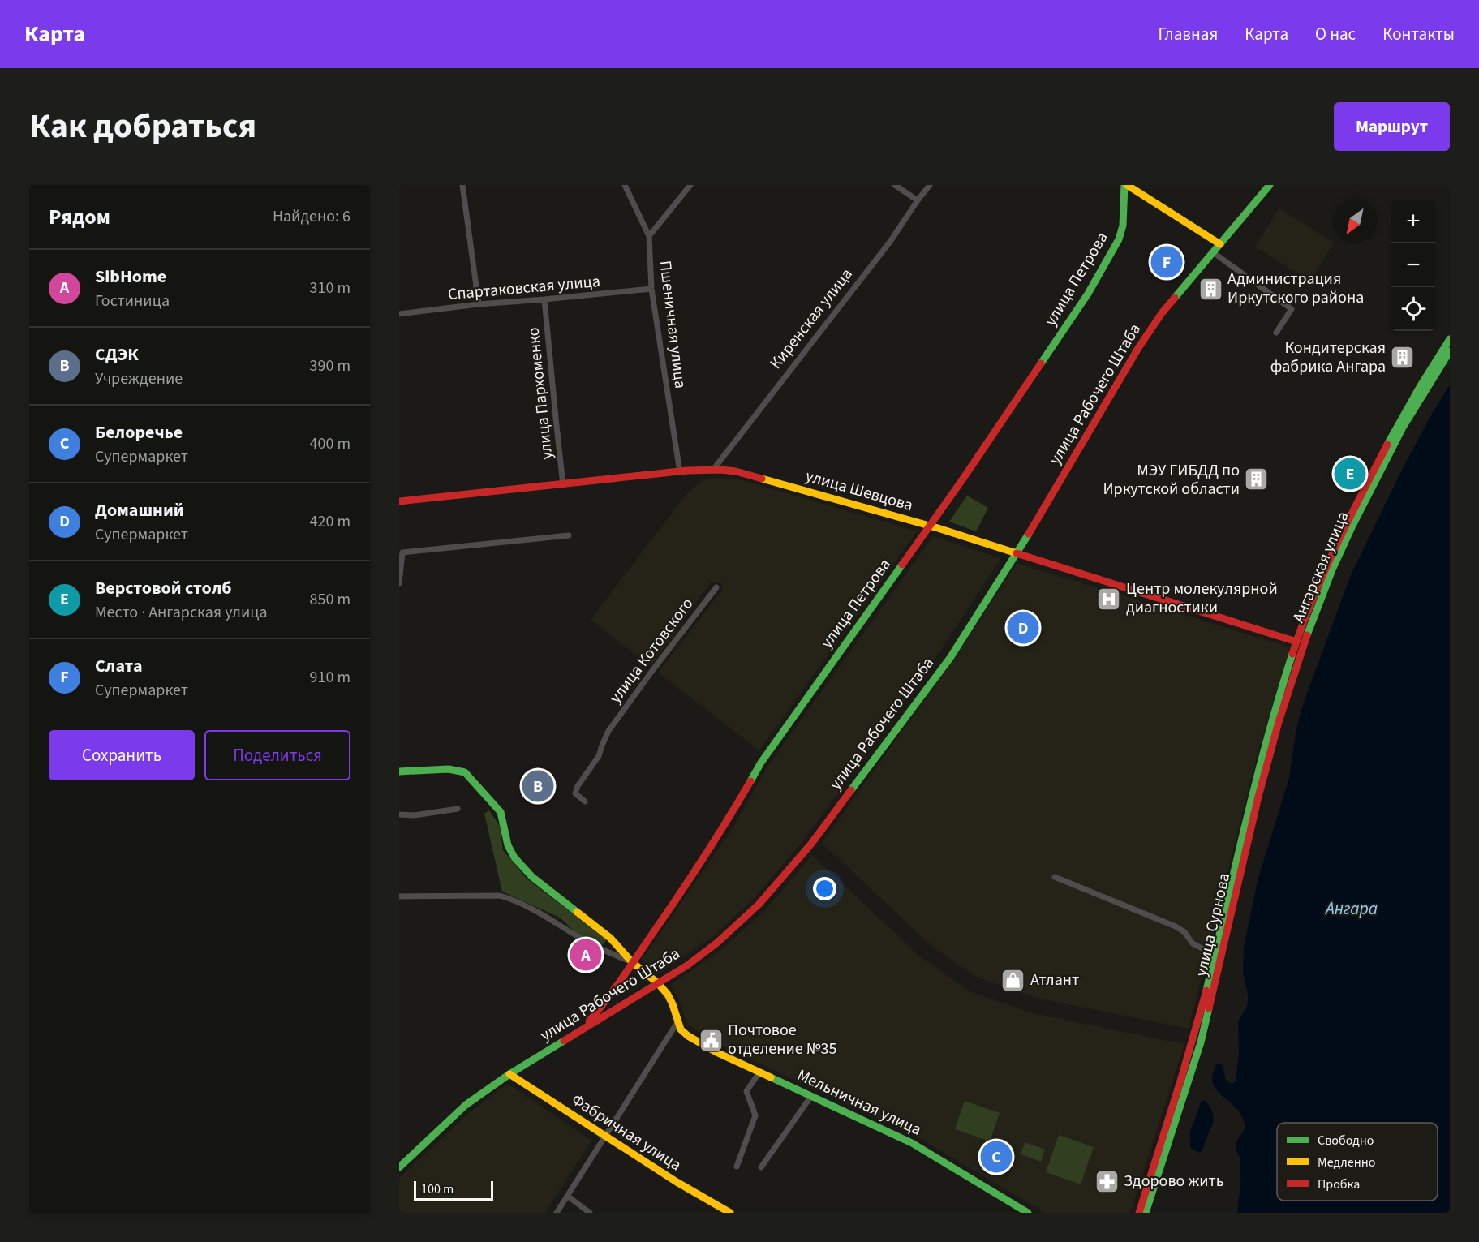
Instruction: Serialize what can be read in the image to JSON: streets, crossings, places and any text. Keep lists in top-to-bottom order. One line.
{"streets":{"main road":["улица Петрова","улица Рабочего Штаба","улица Шевцова","Ангарская улица","улица Сурнова","Мельничная улица","Фабричная улица"],"street":["Спартаковская улица","Киренская улица","Пшеничная улица","улица Пархоменко","улица Котовского"]},"crossings":[["улица Петрова","улица Рабочего Штаба"],["улица Петрова","улица Шевцова"],["Спартаковская улица","Пшеничная улица"],["Спартаковская улица","улица Пархоменко"],["Киренская улица","улица Шевцова"],["Пшеничная улица","улица Шевцова"],["улица Пархоменко","улица Шевцова"],["улица Рабочего Штаба","улица Шевцова"],["улица Рабочего Штаба","Фабричная улица"],["улица Шевцова","Ангарская улица"],["улица Шевцова","улица Сурнова"],["Ангарская улица","улица Сурнова"]],"water":["Ангара"],"places":{"building":["Администрация Иркутского района","Кондитерская фабрика Ангара","МЭУ ГИБДД по Иркутской области"],"hospital":["Центр молекулярной диагностики"],"shop":["Атлант"],"public building":["Почтовое отделение №35"],"pharmacy":["Здорово жить"]},"legend":["Свободно","Медленно","Пробка"],"scale_bar":"100 m","north":"bottom left","page":{"header":"Карта","nav":["Главная","Карта","О нас","Контакты"],"title":"Как добраться","buttons":["Маршрут",["Сохранить","Поделиться"]],"heading":["Рядом","Найдено: 6"],"map_buttons":["+","−"],"pins":["F","E","D","B","A","C"],"list":[{"mark":"A","name":"SibHome","note":"Гостиница","value":"310 m"},{"mark":"B","name":"СДЭК","note":"Учреждение","value":"390 m"},{"mark":"C","name":"Белоречье","note":"Супермаркет","value":"400 m"},{"mark":"D","name":"Домашний","note":"Супермаркет","value":"420 m"},{"mark":"E","name":"Верстовой столб","note":"Место · Ангарская улица","value":"850 m"},{"mark":"F","name":"Слата","note":"Супермаркет","value":"910 m"}],"scale":"100 m"}}
